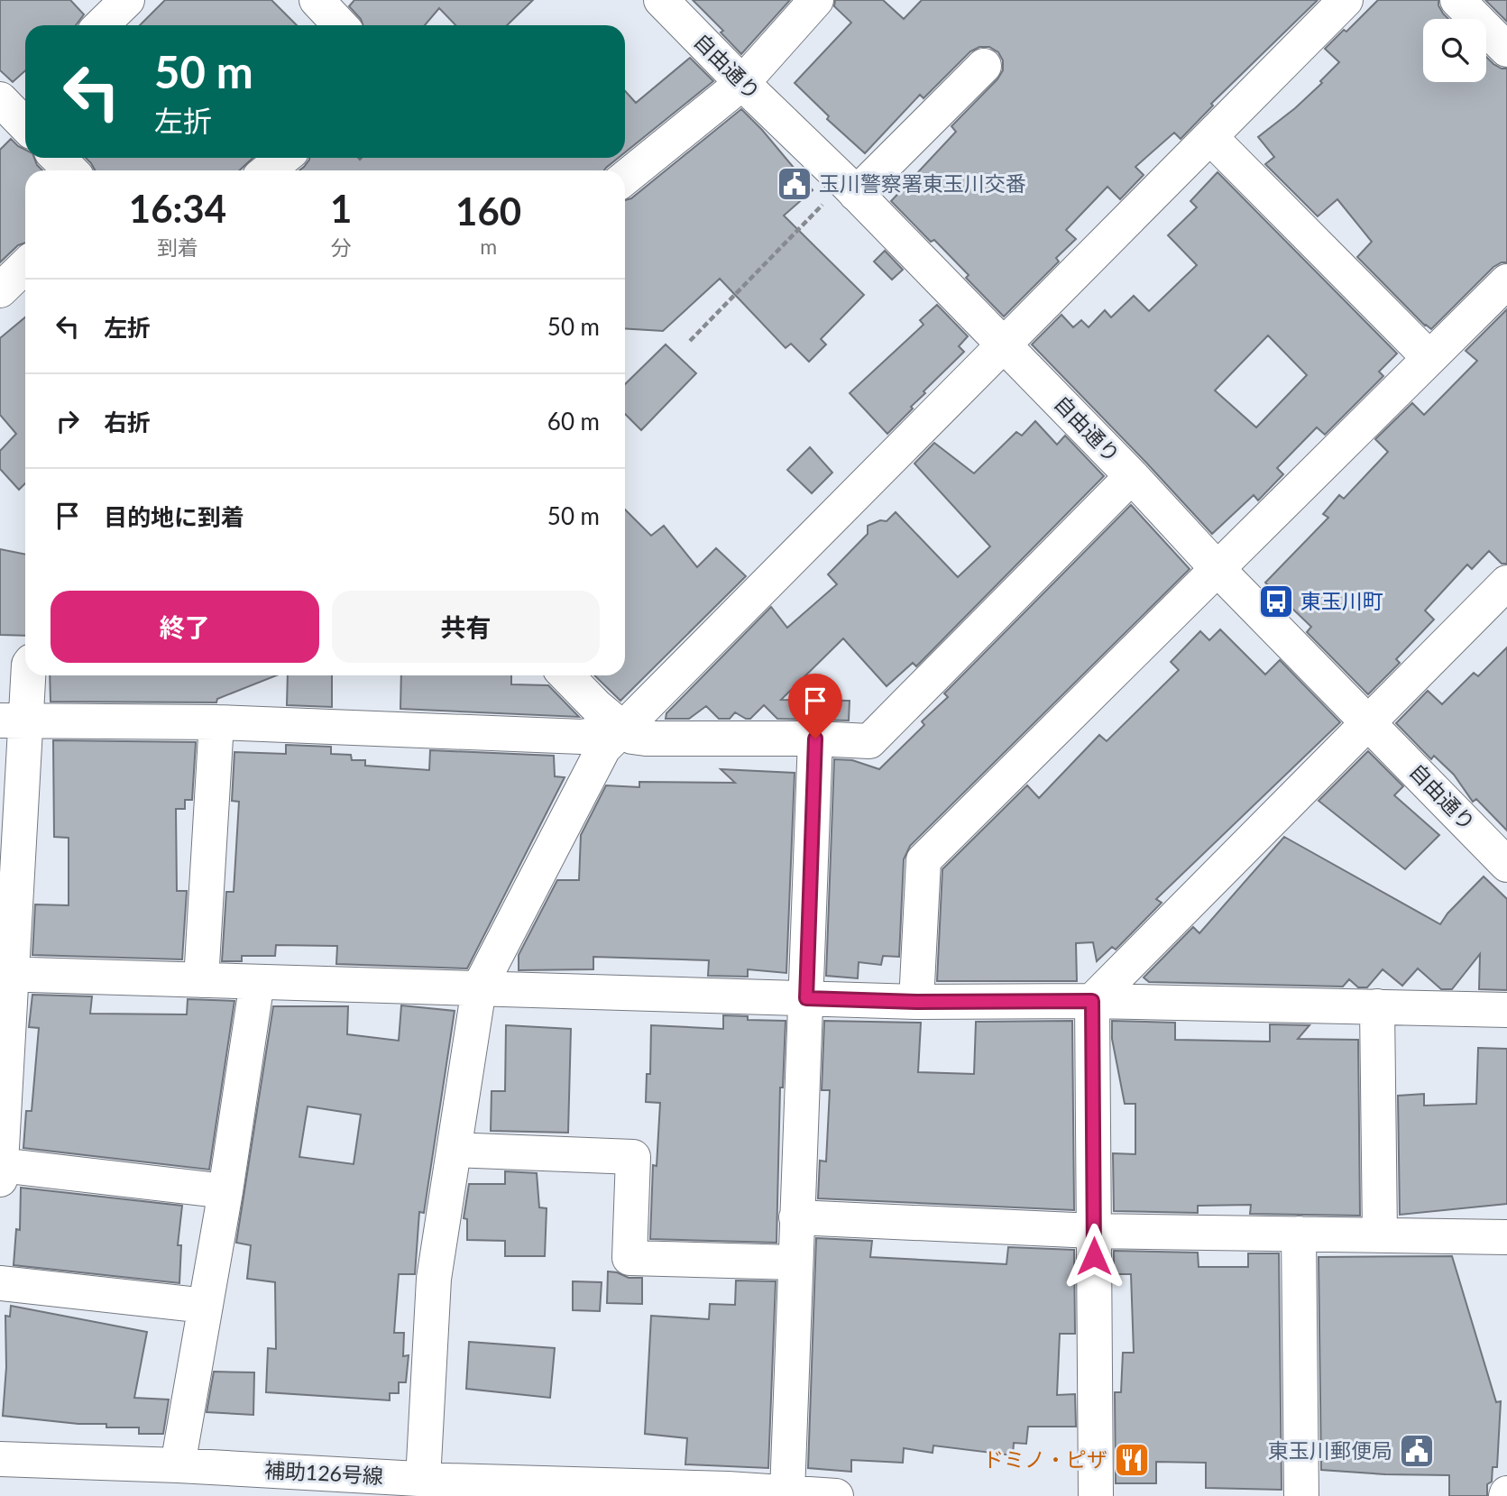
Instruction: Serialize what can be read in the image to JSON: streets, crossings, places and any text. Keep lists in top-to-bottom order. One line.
{"streets":{"street":["自由通り","補助126号線"]},"places":{"public building":["玉川警察署東玉川交番","東玉川郵便局"],"bus stop":["東玉川町"],"restaurant":["ドミノ・ピザ"]},"page":{"turn":["50 m","左折"],"eta":["16:34","到着","1","分","160","m"],"list":[{"name":"左折","value":"50 m"},{"name":"右折","value":"60 m"},{"name":"目的地に到着","value":"50 m"}],"buttons":["終了","共有"]}}
